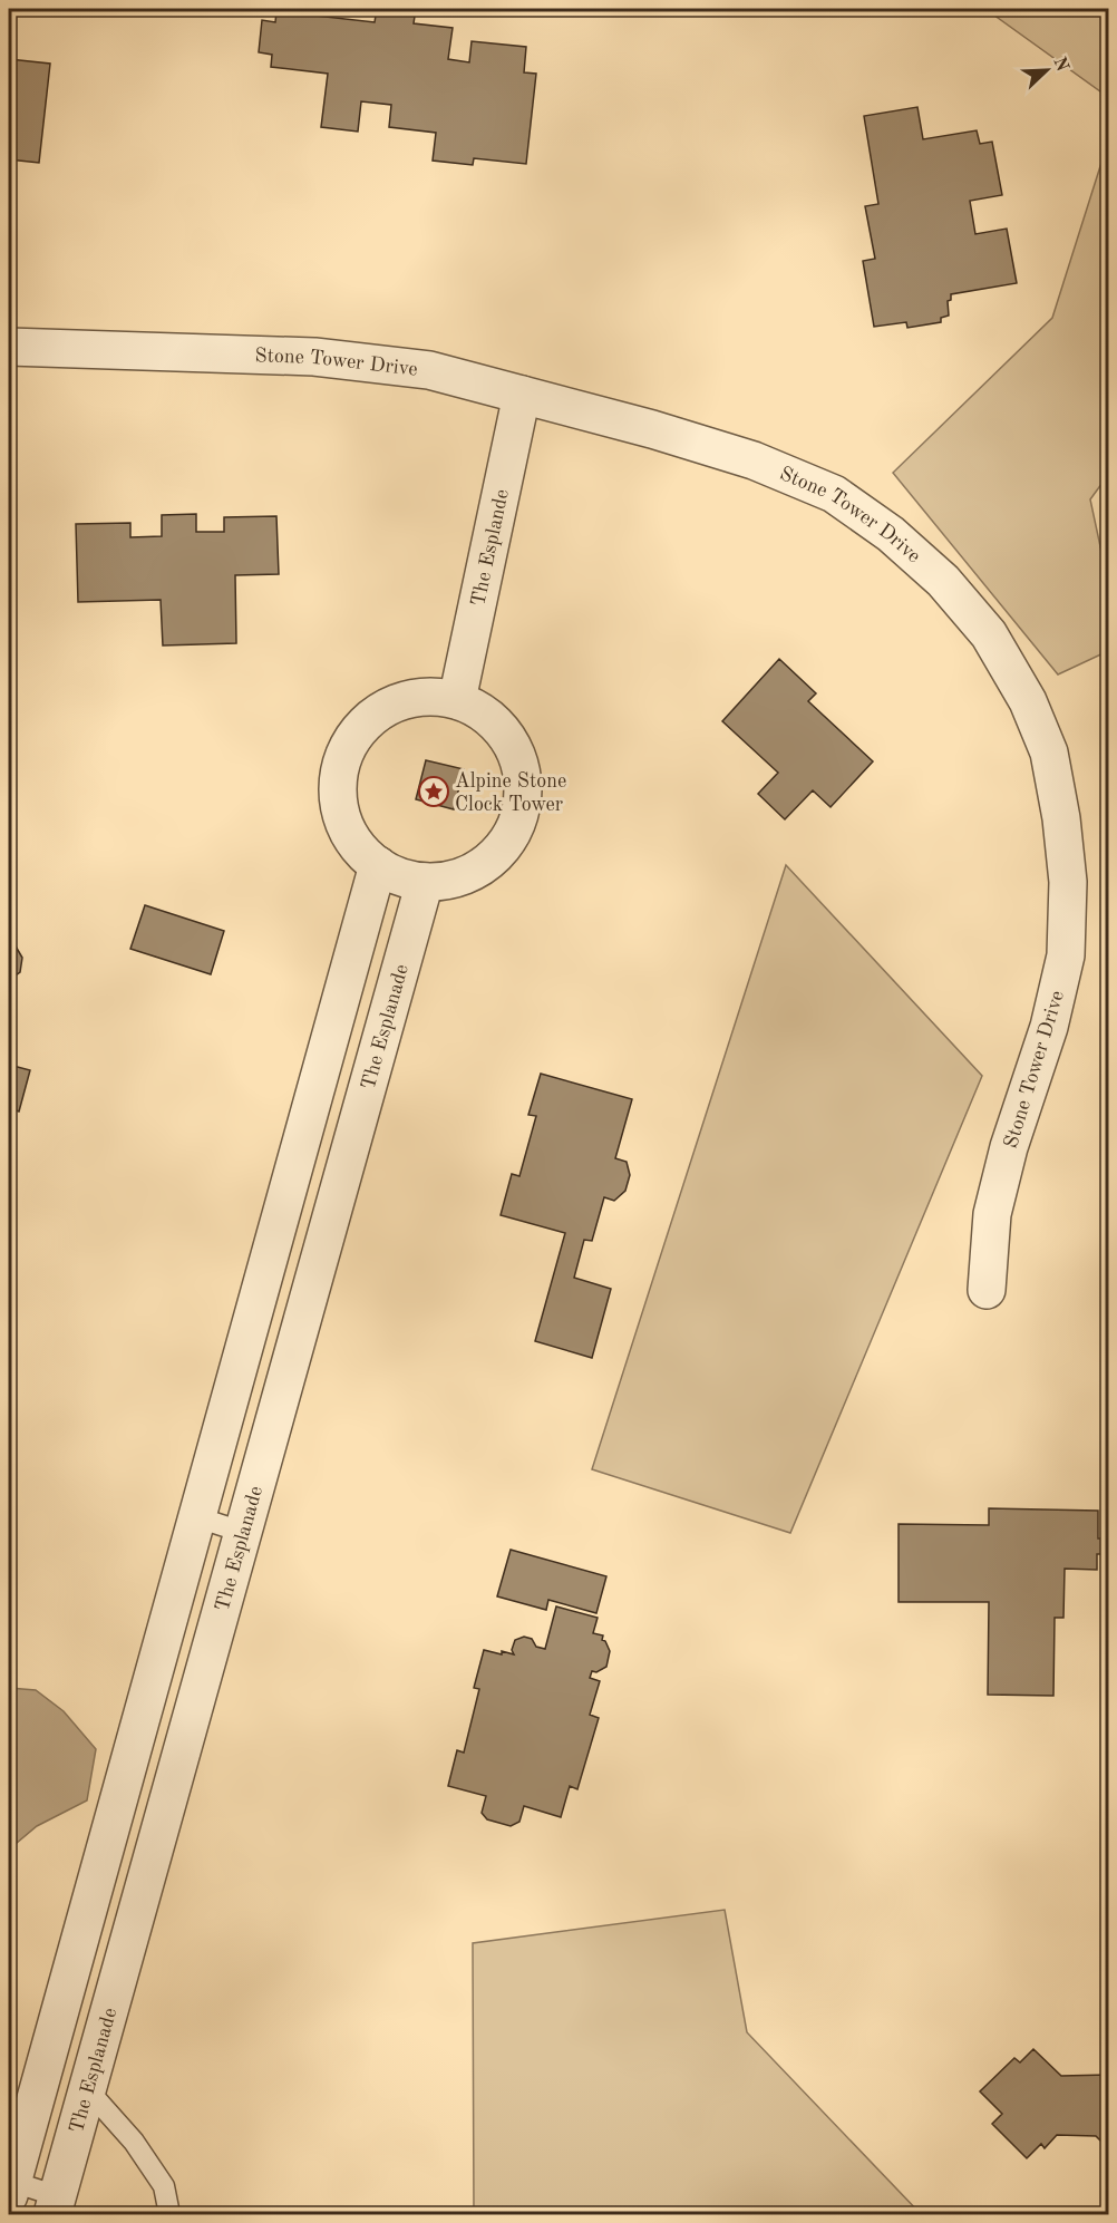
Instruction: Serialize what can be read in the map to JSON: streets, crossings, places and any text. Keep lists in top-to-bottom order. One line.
{"streets":{"street":["Stone Tower Drive","The Esplande","The Esplanade"]},"crossings":[["Stone Tower Drive","The Esplande"],["The Esplande","The Esplanade"]],"places":{"place":["Alpine Stone Clock Tower"]},"north":"top right"}
